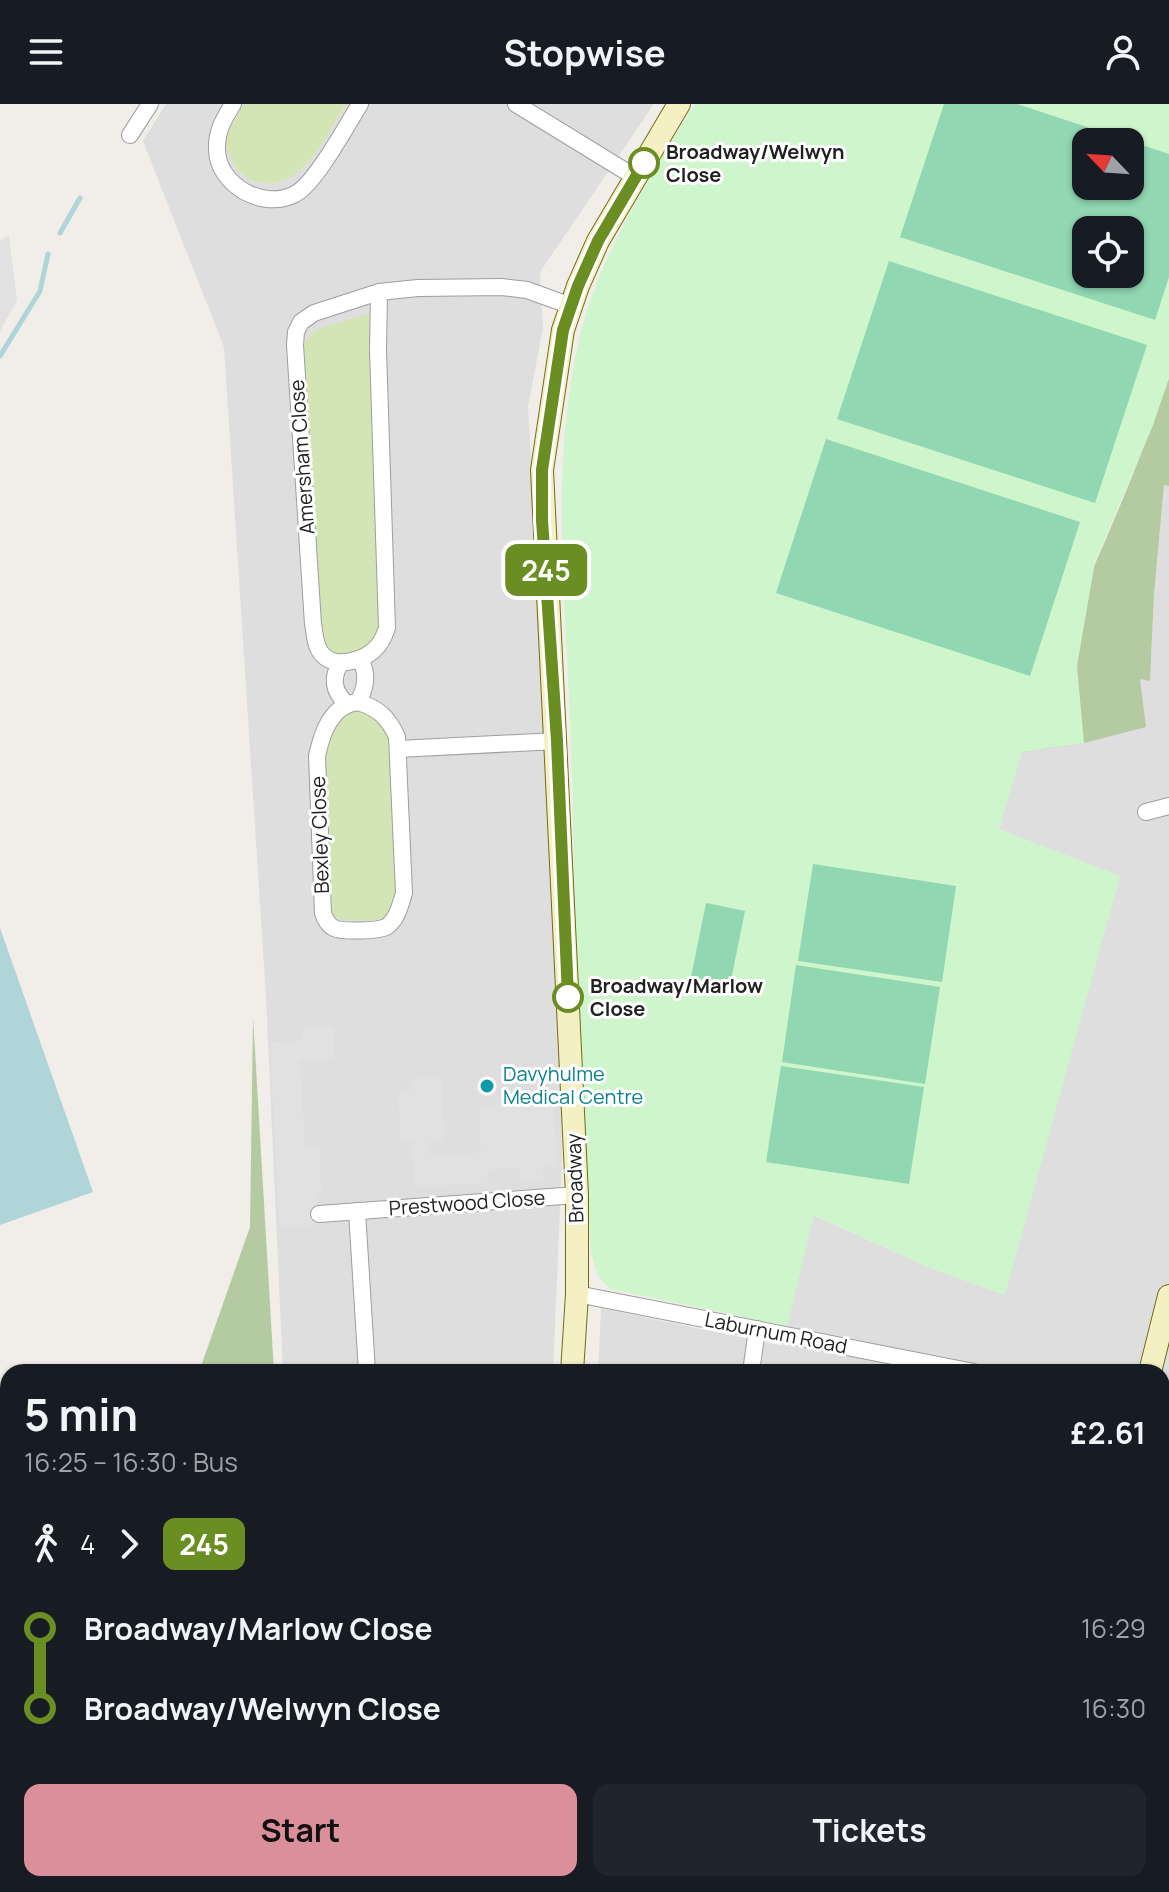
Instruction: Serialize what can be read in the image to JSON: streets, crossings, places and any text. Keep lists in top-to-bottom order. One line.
{"streets":{"street":["Amersham Close","Bexley Close","Broadway","Prestwood Close","Laburnum Road"]},"crossings":[["Amersham Close","Bexley Close"],["Amersham Close","Broadway"],["Broadway","Prestwood Close"],["Broadway","Laburnum Road"]],"places":["Broadway/Welwyn Close","Broadway/Marlow Close","Davyhulme Medical Centre"],"lines":["bus line 245"],"north":"top left","page":{"header":"Stopwise","on_map":"245","heading":["5 min","16:25 – 16:30 · Bus","£2.61"],"legs":["4","245"],"list":[{"name":"Broadway/Marlow Close","value":"16:29"},{"name":"Broadway/Welwyn Close","value":"16:30"}],"buttons":["Start","Tickets"]}}
